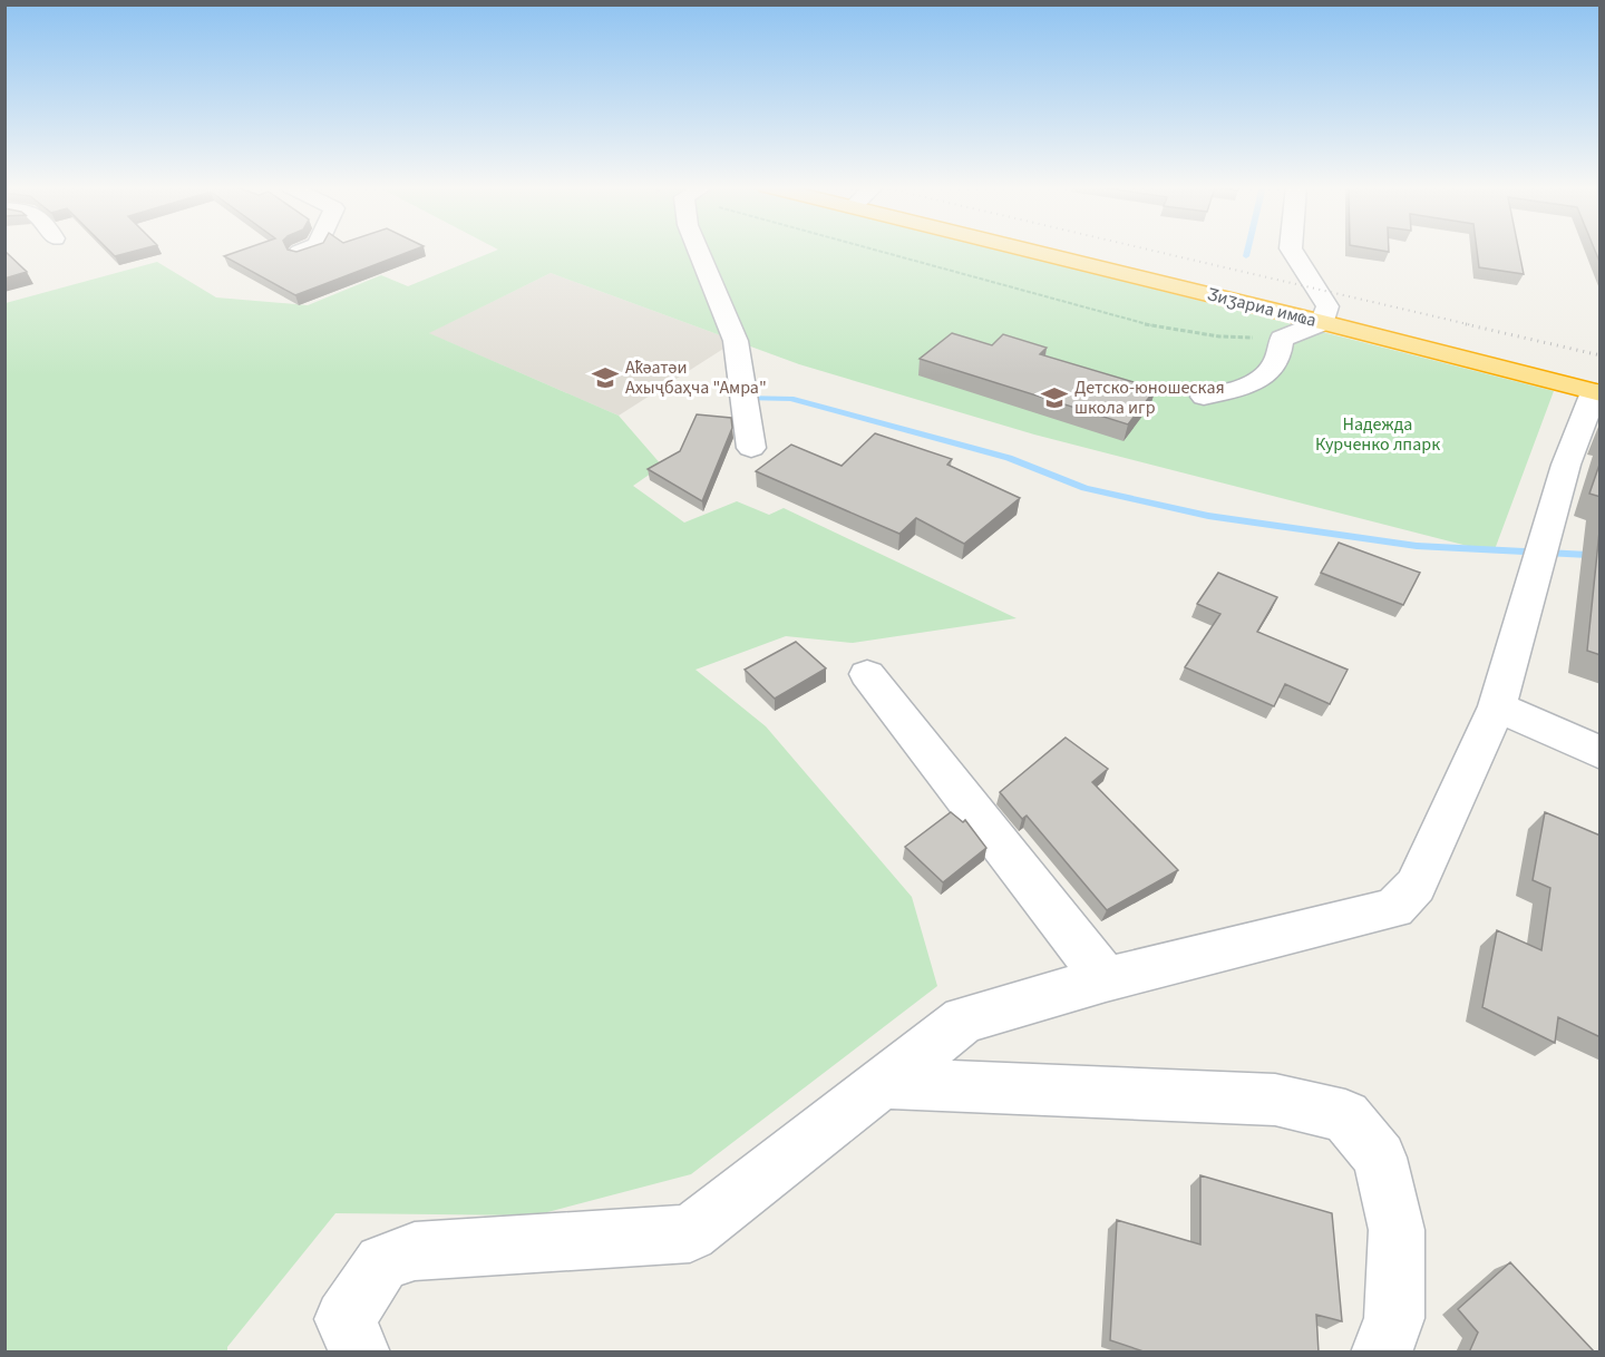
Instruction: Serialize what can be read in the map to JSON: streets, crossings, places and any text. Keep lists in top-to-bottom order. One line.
{"streets":{"highway":["Ӡиӡариа имҩа"]},"parks":["Надежда Курченко лпарк"],"places":{"school or university":["Аҟәатәи Ахыҷбаҳча \"Амра\"","Детско-юношеская школа игр"]}}
